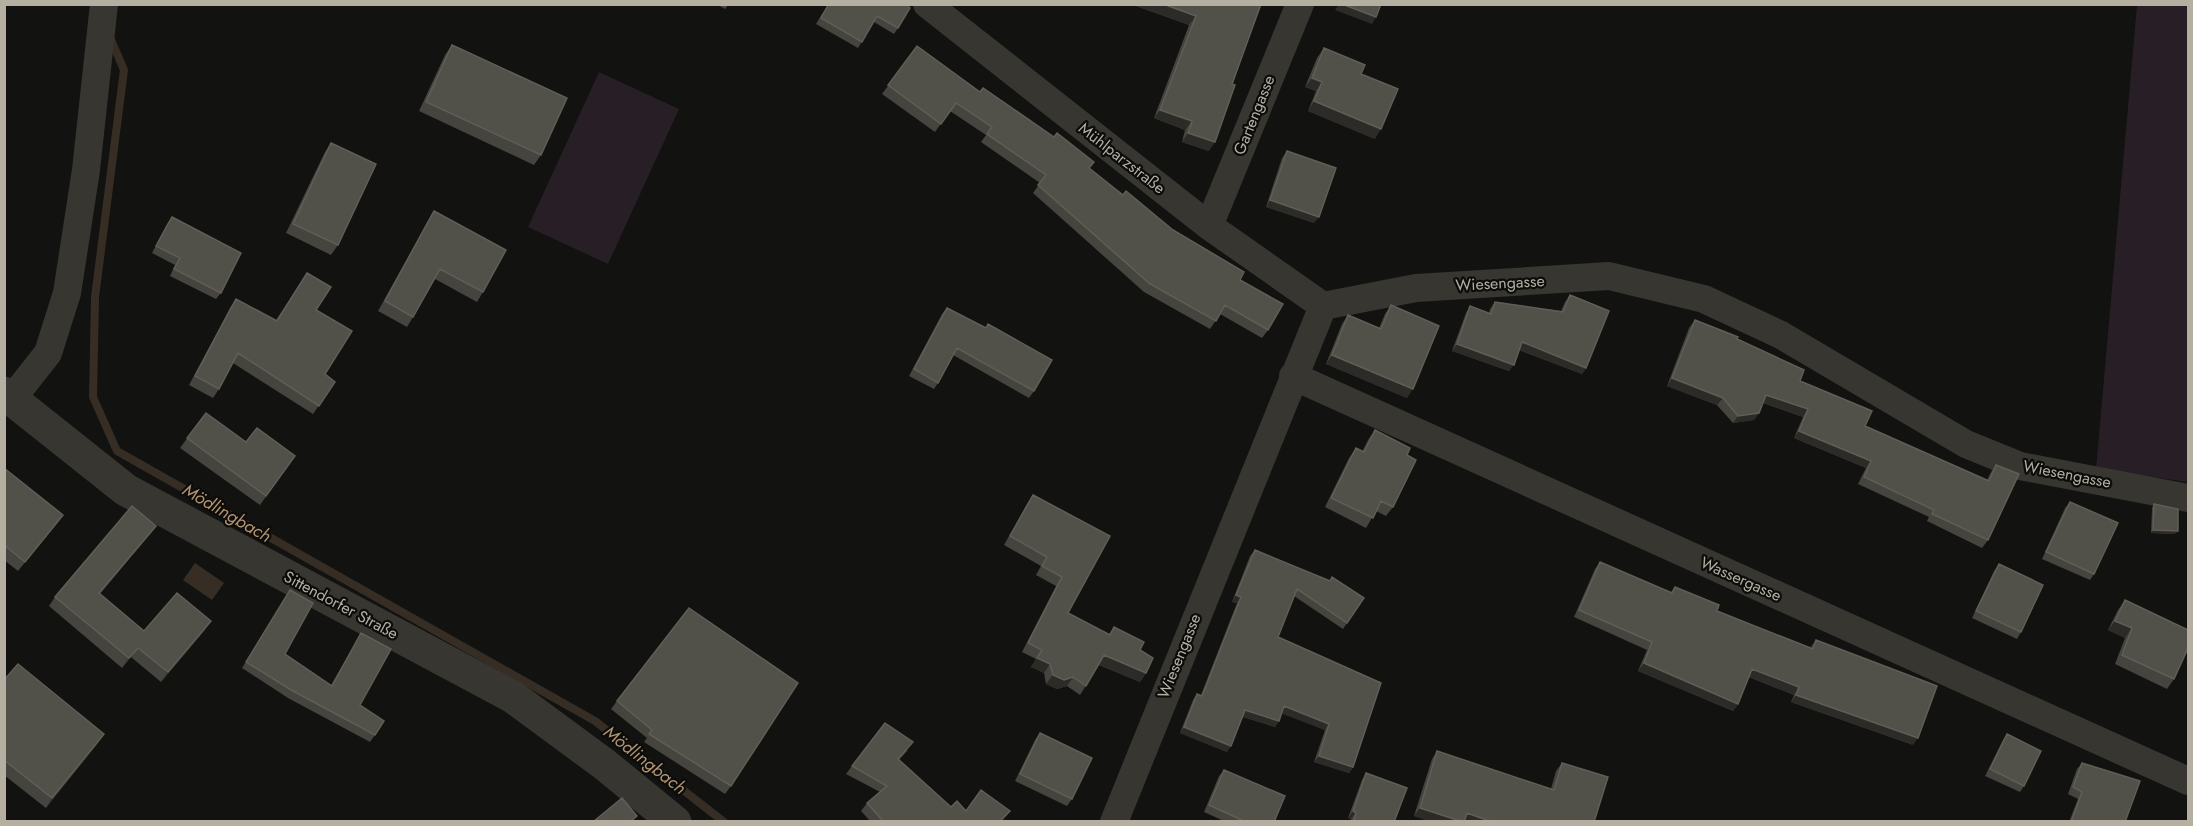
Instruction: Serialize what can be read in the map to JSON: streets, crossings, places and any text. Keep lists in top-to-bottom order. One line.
{"streets":{"street":["Gartengasse","Mühlparzstraße","Wiesengasse","Wassergasse","Sittendorfer Straße"]},"crossings":[["Gartengasse","Mühlparzstraße"],["Mühlparzstraße","Wiesengasse"],["Wiesengasse","Wassergasse"]],"water":["Mödlingbach"]}
